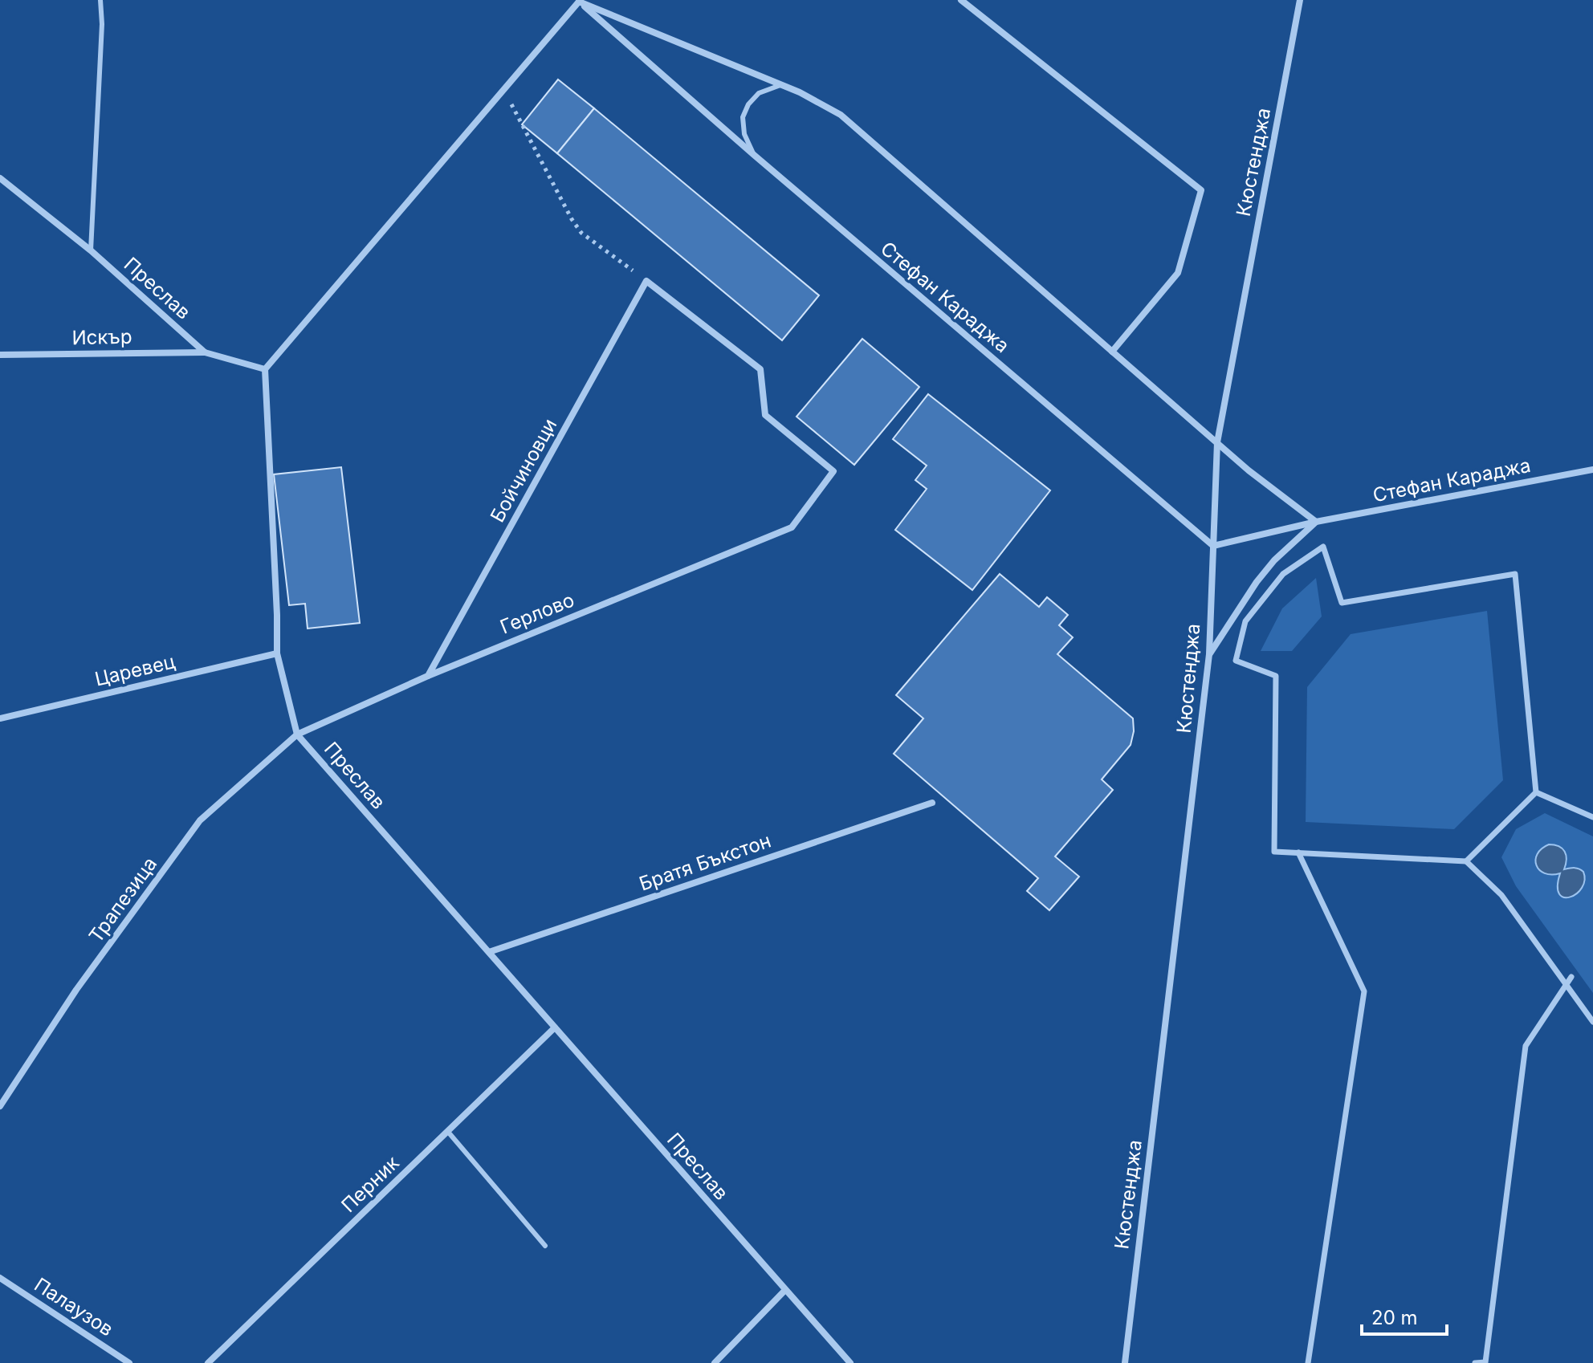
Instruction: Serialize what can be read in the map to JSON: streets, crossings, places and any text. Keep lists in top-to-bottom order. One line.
{"streets":{"street":["Кюстенджа","Преслав","Стефан Караджа","Искър","Бойчиновци","Герлово","Царевец","Братя Бъкстон","Трапезица","Перник","Палаузов"]},"crossings":[["Кюстенджа","Стефан Караджа"],["Преслав","Искър"],["Преслав","Герлово"],["Преслав","Царевец"],["Преслав","Братя Бъкстон"],["Преслав","Трапезица"],["Преслав","Перник"],["Бойчиновци","Герлово"],["Герлово","Трапезица"]],"scale_bar":"20 m"}
